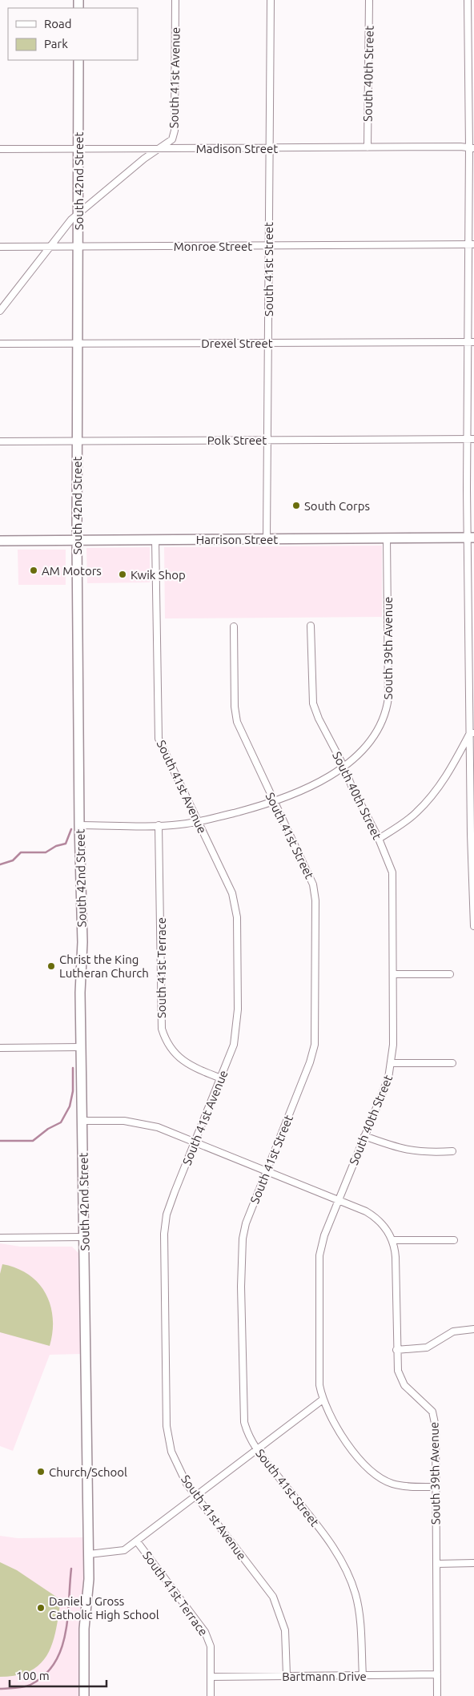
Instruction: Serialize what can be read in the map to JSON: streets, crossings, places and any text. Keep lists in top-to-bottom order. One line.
{"streets":{"street":["South 40th Street","South 41st Avenue","Madison Street","South 42nd Street","Monroe Street","South 41st Street","Drexel Street","Polk Street","Harrison Street","South 39th Avenue","South 41st Terrace","Bartmann Drive"]},"crossings":[["South 40th Street","Madison Street"],["South 40th Street","South 39th Avenue"],["South 41st Avenue","Madison Street"],["South 41st Avenue","South 42nd Street"],["South 41st Avenue","Monroe Street"],["South 41st Avenue","Harrison Street"],["South 41st Avenue","South 39th Avenue"],["South 41st Avenue","South 41st Terrace"],["South 41st Avenue","Bartmann Drive"],["Madison Street","South 42nd Street"],["Madison Street","South 41st Street"],["South 42nd Street","Monroe Street"],["South 42nd Street","Drexel Street"],["South 42nd Street","Polk Street"],["South 42nd Street","Harrison Street"],["South 42nd Street","South 39th Avenue"],["Monroe Street","South 41st Street"],["South 41st Street","Drexel Street"],["South 41st Street","Polk Street"],["South 41st Street","Harrison Street"],["South 41st Street","South 39th Avenue"],["South 41st Street","Bartmann Drive"],["Harrison Street","South 39th Avenue"],["South 39th Avenue","South 41st Terrace"],["South 39th Avenue","Bartmann Drive"],["South 41st Terrace","Bartmann Drive"]],"places":["South Corps","AM Motors","Kwik Shop","Christ the King Lutheran Church","Church/School","Daniel J Gross Catholic High School"],"legend":["Road","Park"],"scale_bar":"100 m"}
